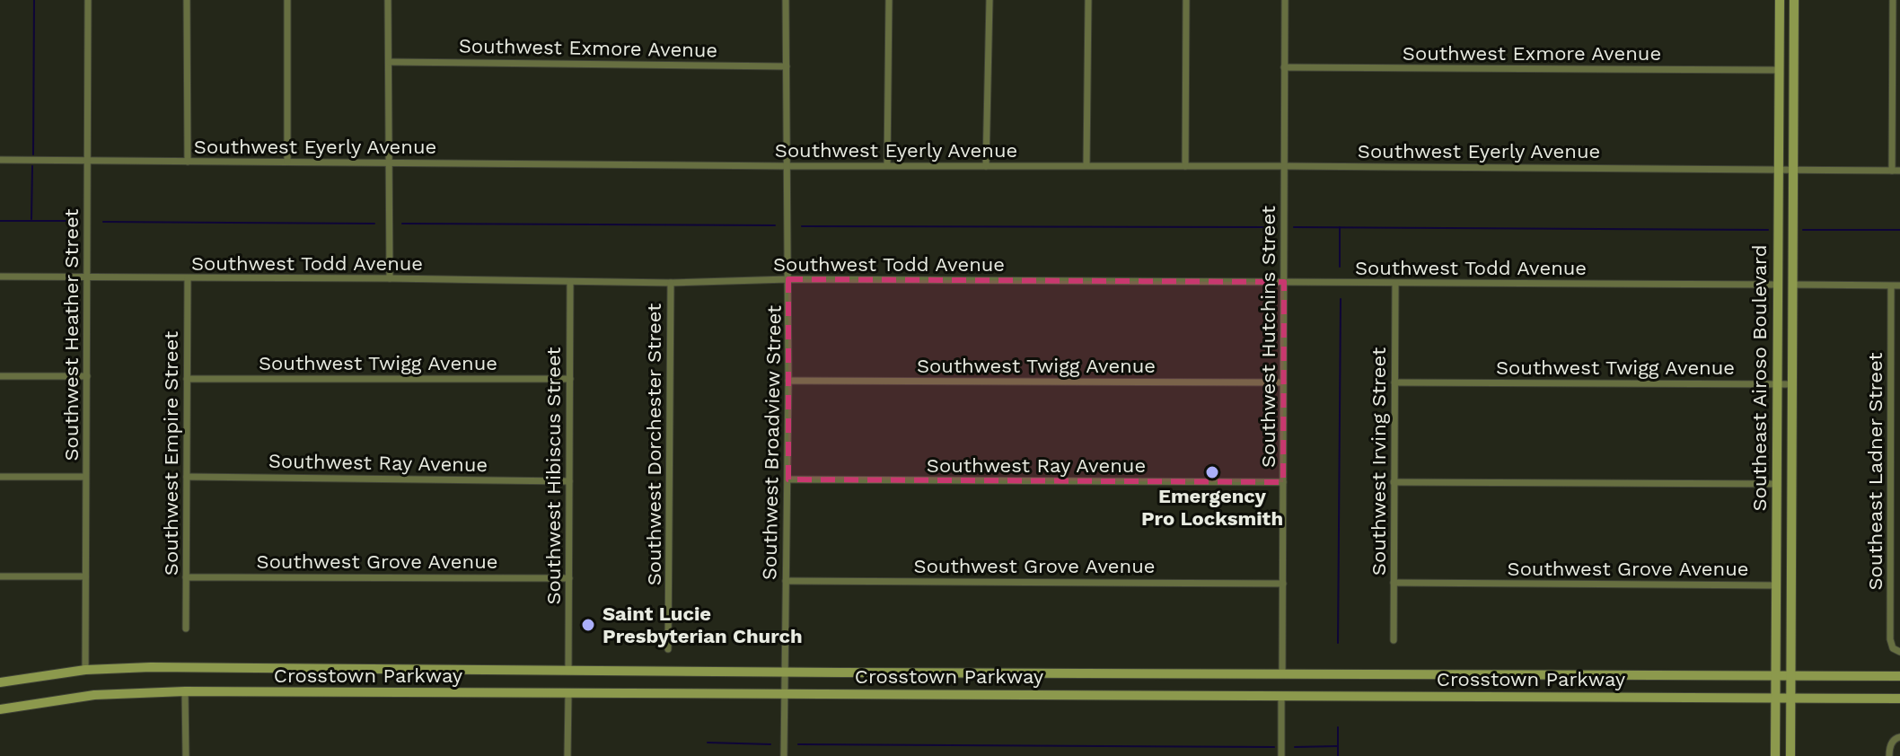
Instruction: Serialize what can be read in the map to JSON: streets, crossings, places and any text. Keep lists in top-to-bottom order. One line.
{"streets":{"main road":["Southeast Airoso Boulevard","Crosstown Parkway"],"street":["Southwest Exmore Avenue","Southwest Eyerly Avenue","Southwest Todd Avenue","Southwest Heather Street","Southwest Hutchins Street","Southwest Twigg Avenue","Southwest Broadview Street","Southwest Dorchester Street","Southwest Empire Street","Southwest Irving Street","Southwest Ray Avenue","Southeast Ladner Street","Southwest Hibiscus Street","Southwest Grove Avenue"]},"crossings":[["Southwest Exmore Avenue","Southwest Hutchins Street"],["Southwest Exmore Avenue","Southeast Airoso Boulevard"],["Southwest Exmore Avenue","Southwest Broadview Street"],["Southwest Eyerly Avenue","Southwest Heather Street"],["Southwest Eyerly Avenue","Southwest Hutchins Street"],["Southwest Eyerly Avenue","Southeast Airoso Boulevard"],["Southwest Eyerly Avenue","Southwest Broadview Street"],["Southwest Todd Avenue","Southwest Heather Street"],["Southwest Todd Avenue","Southwest Hutchins Street"],["Southwest Todd Avenue","Southeast Airoso Boulevard"],["Southwest Todd Avenue","Southwest Broadview Street"],["Southwest Todd Avenue","Southwest Dorchester Street"],["Southwest Todd Avenue","Southwest Empire Street"],["Southwest Todd Avenue","Southwest Irving Street"],["Southwest Todd Avenue","Southwest Hibiscus Street"],["Southwest Heather Street","Crosstown Parkway"],["Southwest Hutchins Street","Southwest Twigg Avenue"],["Southwest Hutchins Street","Southwest Ray Avenue"],["Southwest Hutchins Street","Southwest Grove Avenue"],["Southwest Hutchins Street","Crosstown Parkway"],["Southwest Twigg Avenue","Southeast Airoso Boulevard"],["Southwest Twigg Avenue","Southwest Broadview Street"],["Southwest Twigg Avenue","Southwest Empire Street"],["Southwest Twigg Avenue","Southwest Irving Street"],["Southwest Twigg Avenue","Southwest Hibiscus Street"],["Southeast Airoso Boulevard","Southwest Grove Avenue"],["Southeast Airoso Boulevard","Crosstown Parkway"],["Southwest Broadview Street","Southwest Ray Avenue"],["Southwest Broadview Street","Southwest Grove Avenue"],["Southwest Broadview Street","Crosstown Parkway"],["Southwest Empire Street","Southwest Ray Avenue"],["Southwest Empire Street","Southwest Grove Avenue"],["Southwest Irving Street","Southwest Grove Avenue"],["Southwest Ray Avenue","Southwest Hibiscus Street"],["Southwest Hibiscus Street","Southwest Grove Avenue"],["Southwest Hibiscus Street","Crosstown Parkway"]],"places":["Emergency Pro Locksmith","Saint Lucie Presbyterian Church"]}
